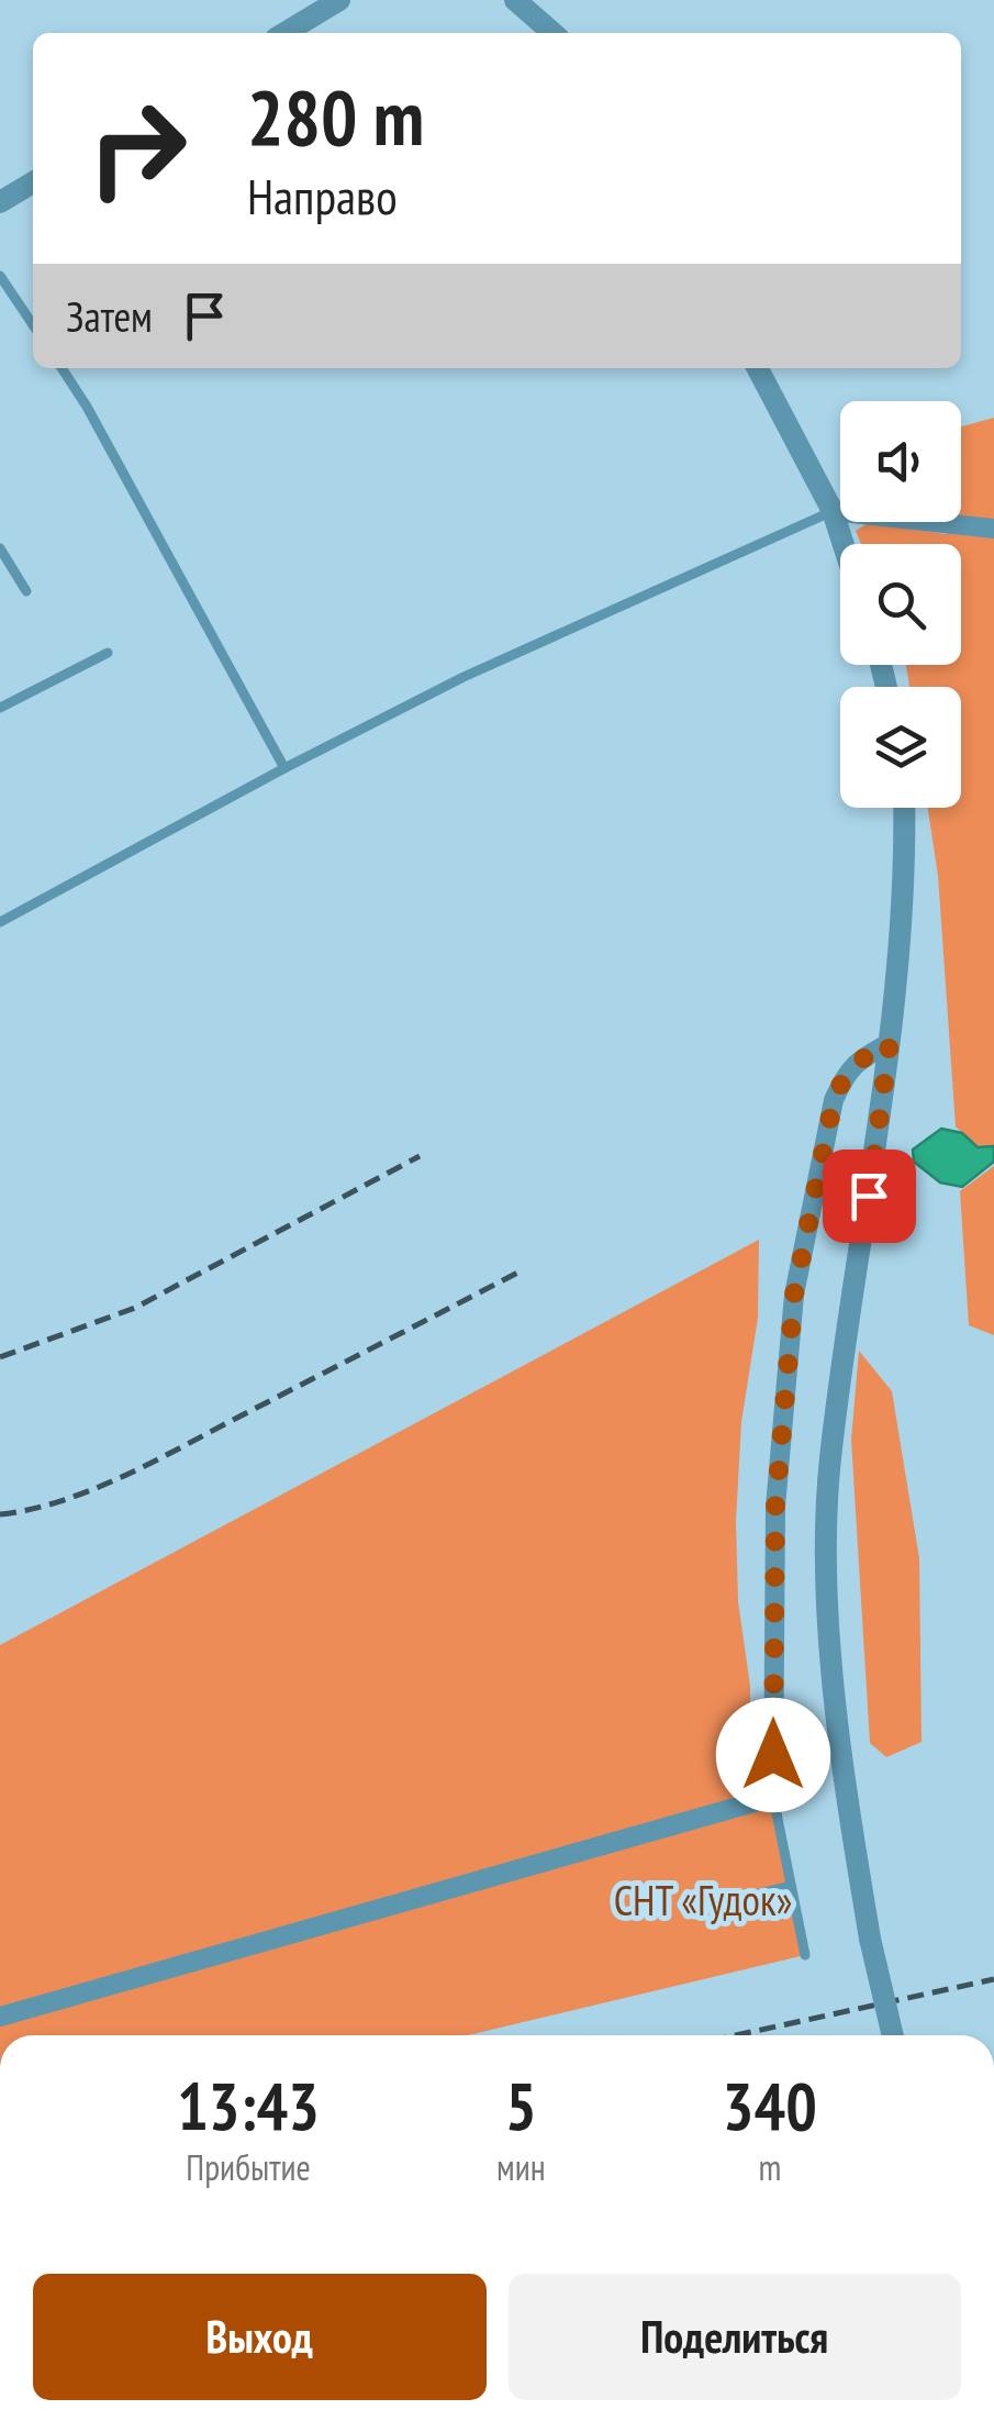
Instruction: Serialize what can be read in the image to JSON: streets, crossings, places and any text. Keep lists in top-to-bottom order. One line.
{"parks":["СНТ «Гудок»"],"page":{"turn":["280 m","Направо"],"then":"Затем","eta":["13:43","Прибытие","5","мин","340","m"],"buttons":["Выход","Поделиться"]}}
